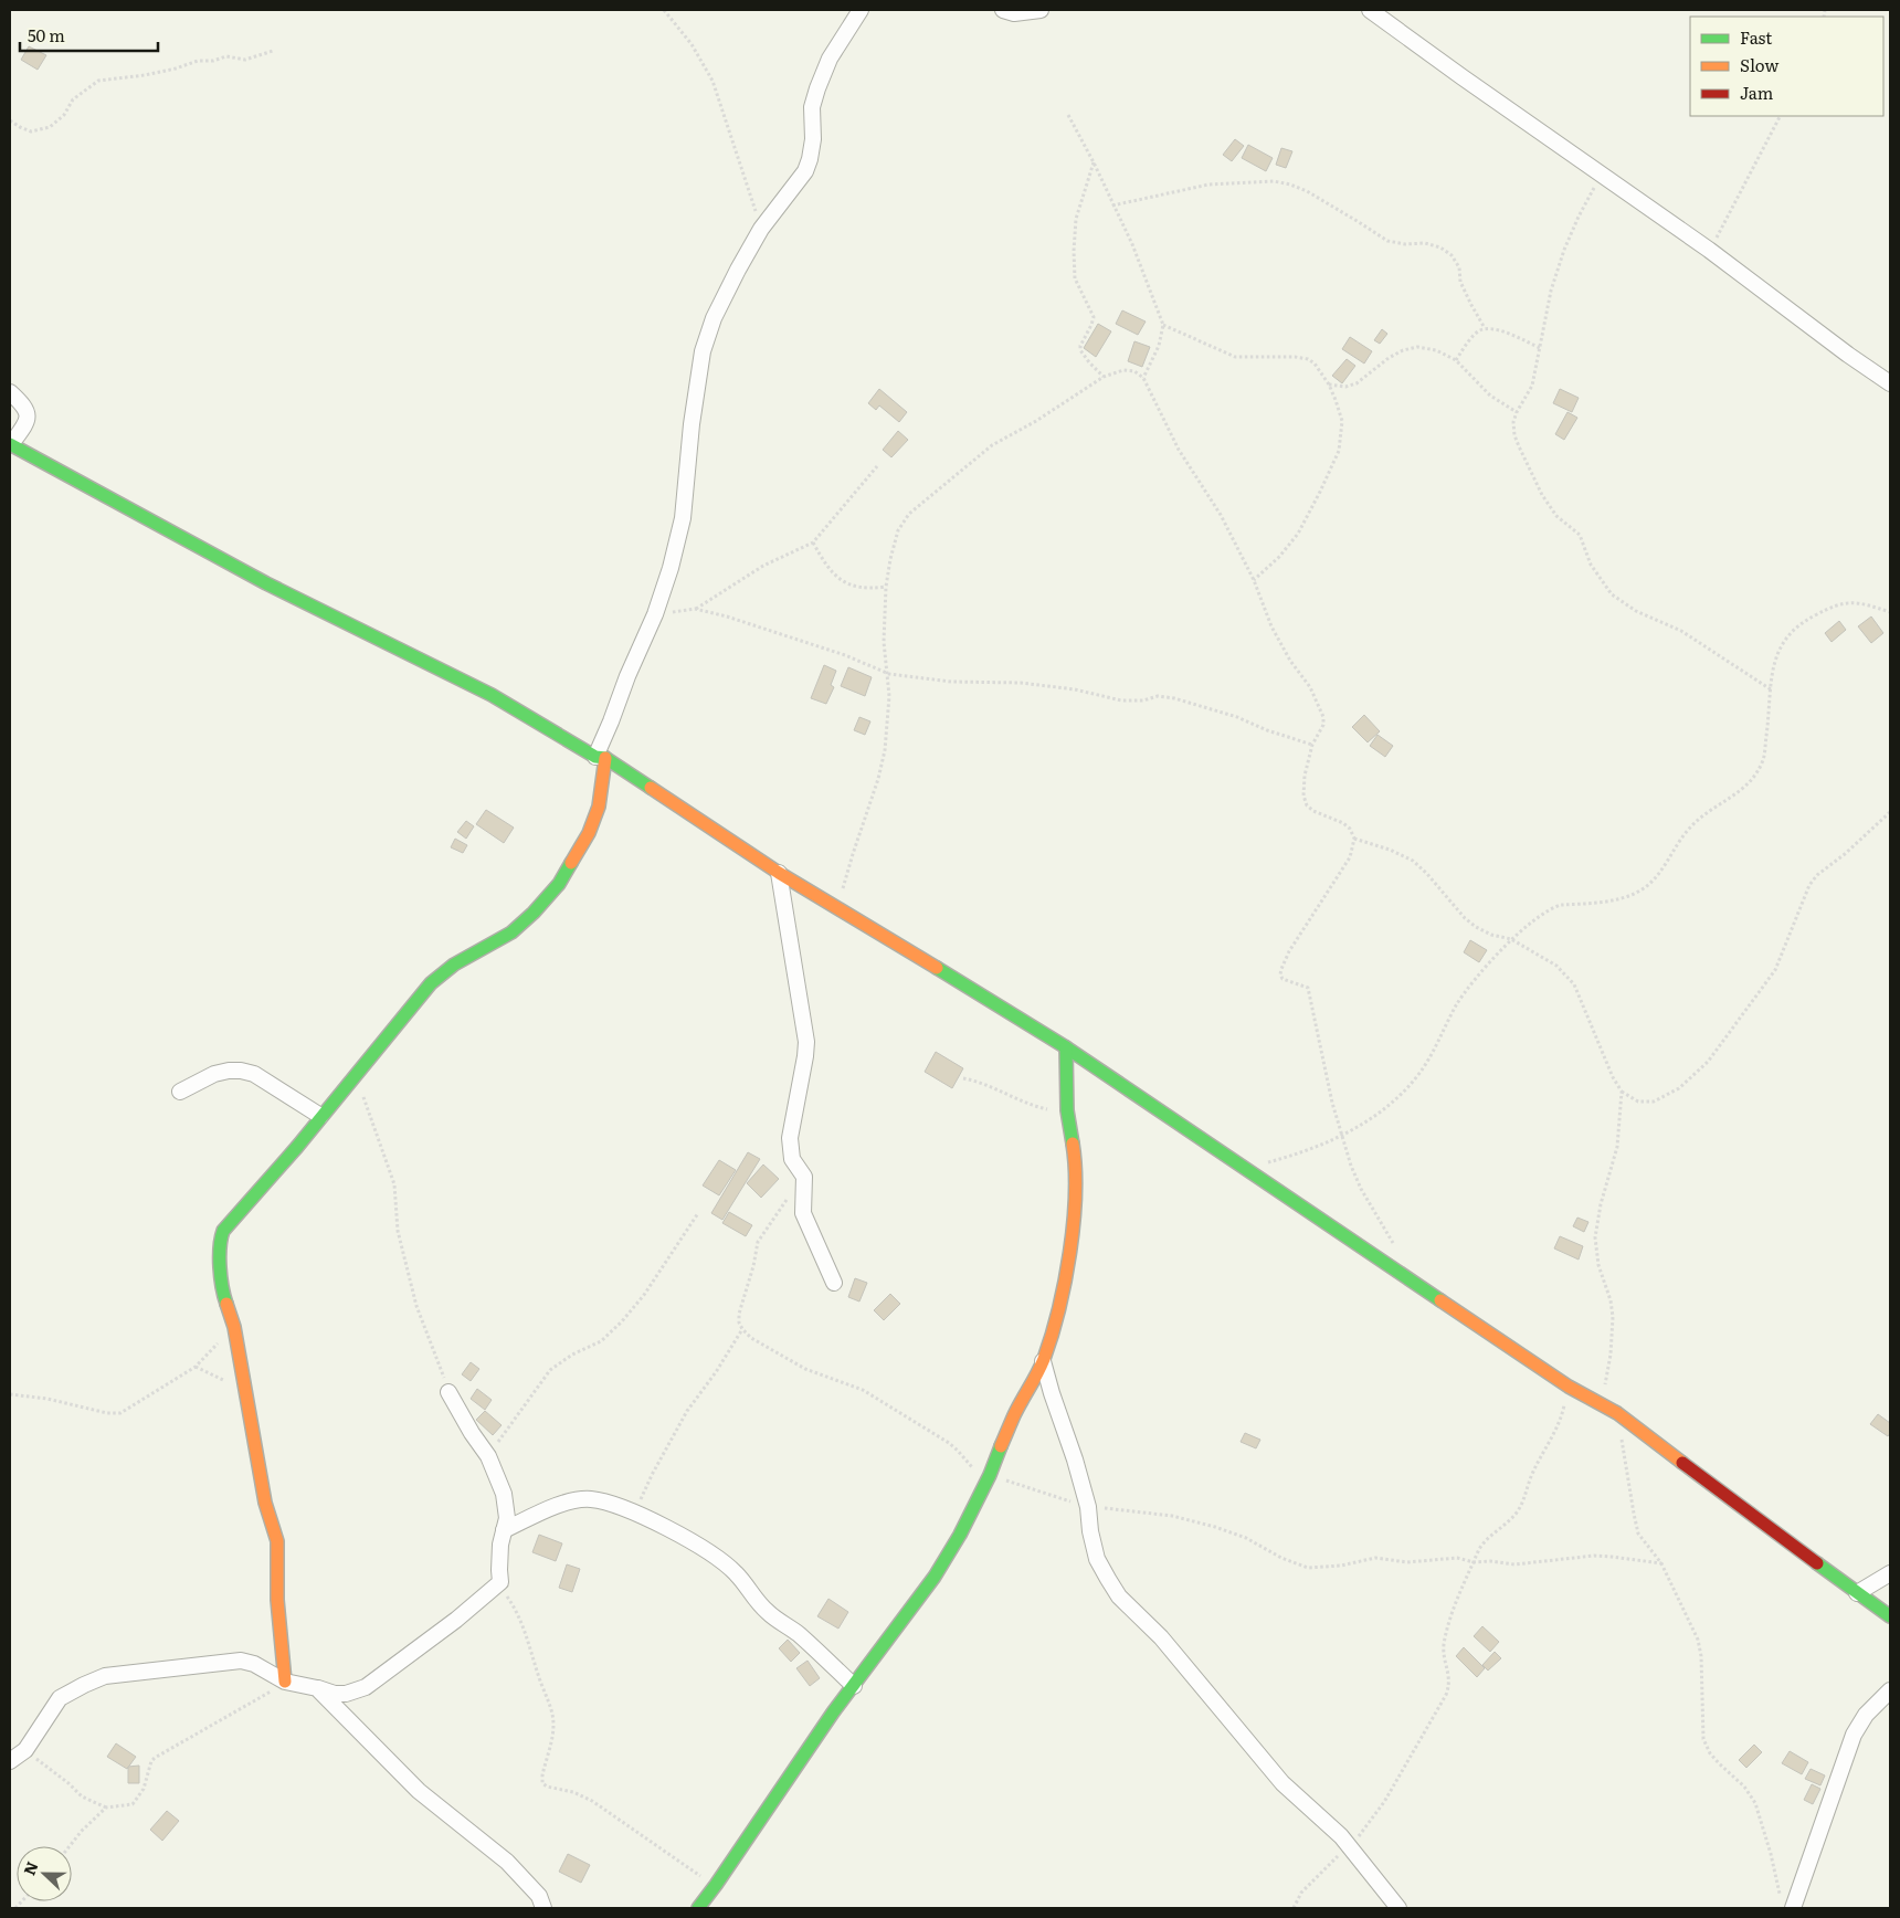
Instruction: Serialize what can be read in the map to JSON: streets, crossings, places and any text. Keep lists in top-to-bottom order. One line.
{"legend":["Fast","Slow","Jam"],"scale_bar":"50 m","north":"left"}
